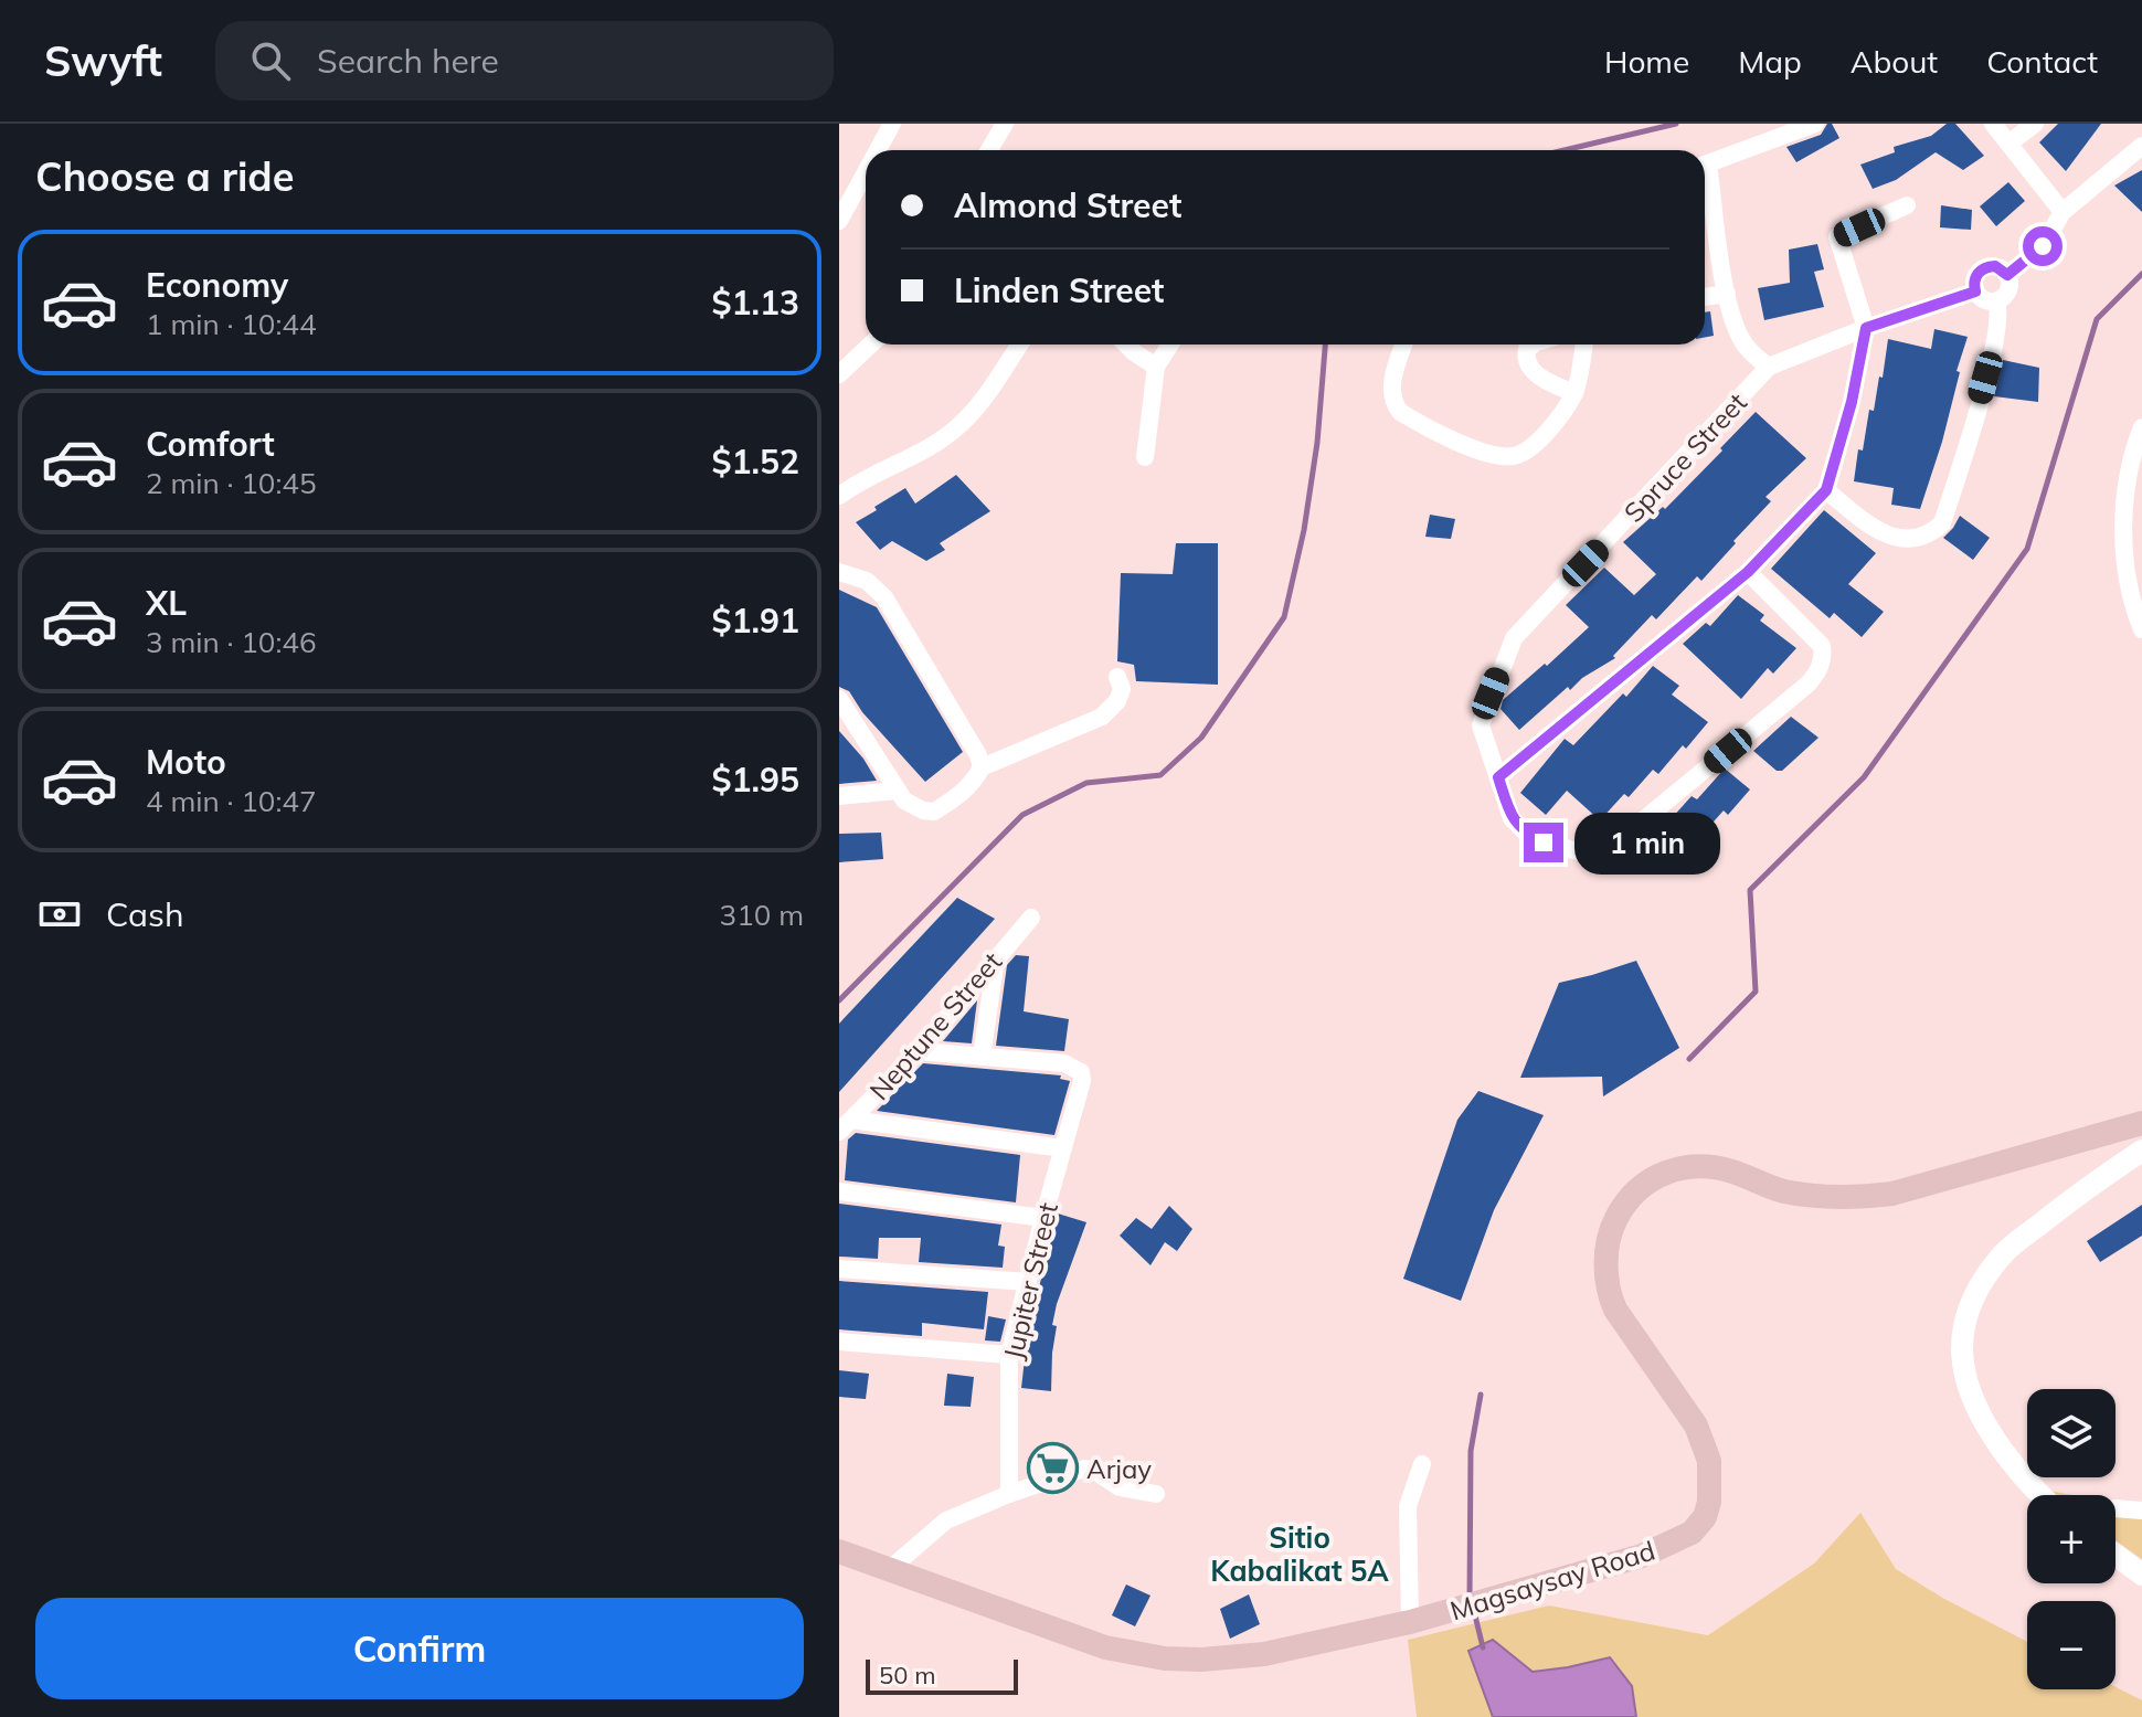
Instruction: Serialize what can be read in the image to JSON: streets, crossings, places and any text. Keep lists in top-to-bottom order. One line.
{"streets":{"main road":["Magsaysay Road"],"street":["Spruce Street","Neptune Street","Jupiter Street"]},"districts":["Sitio Kabalikat 5A"],"places":{"supermarket":["Arjay"]},"scale_bar":"50 m","page":{"header":"Swyft","search":"Search here","nav":["Home","Map","About","Contact"],"heading":"Choose a ride","banner":["Almond Street","Linden Street"],"list":[{"name":"Economy","note":"1 min · 10:44","value":"$1.13"},{"name":"Comfort","note":"2 min · 10:45","value":"$1.52"},{"name":"XL","note":"3 min · 10:46","value":"$1.91"},{"name":"Moto","note":"4 min · 10:47","value":"$1.95"}],"bubble":"1 min","pay":["Cash","310 m"],"map_buttons":["+","−"],"buttons":"Confirm","scale":"50 m"}}
